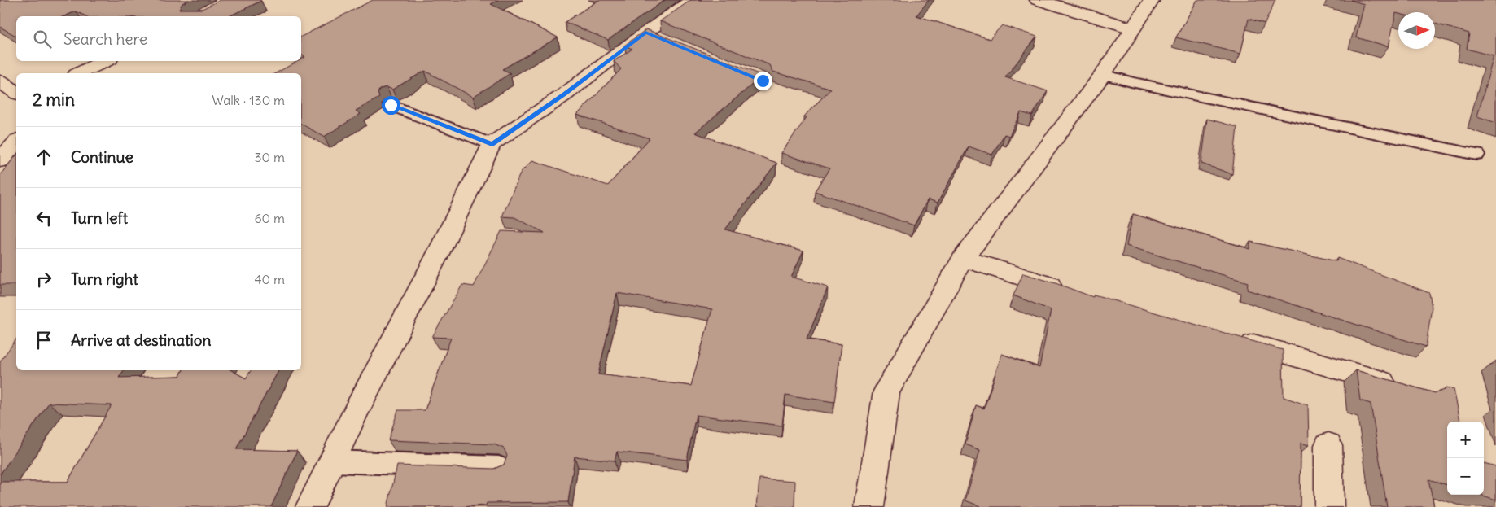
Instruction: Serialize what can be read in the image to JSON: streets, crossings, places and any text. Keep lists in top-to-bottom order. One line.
{"north":"right","page":{"search":"Search here","heading":["2 min","Walk · 130 m"],"list":[["Continue","30 m"],["Turn left","60 m"],["Turn right","40 m"],"Arrive at destination"],"map_buttons":["+","−"]}}
